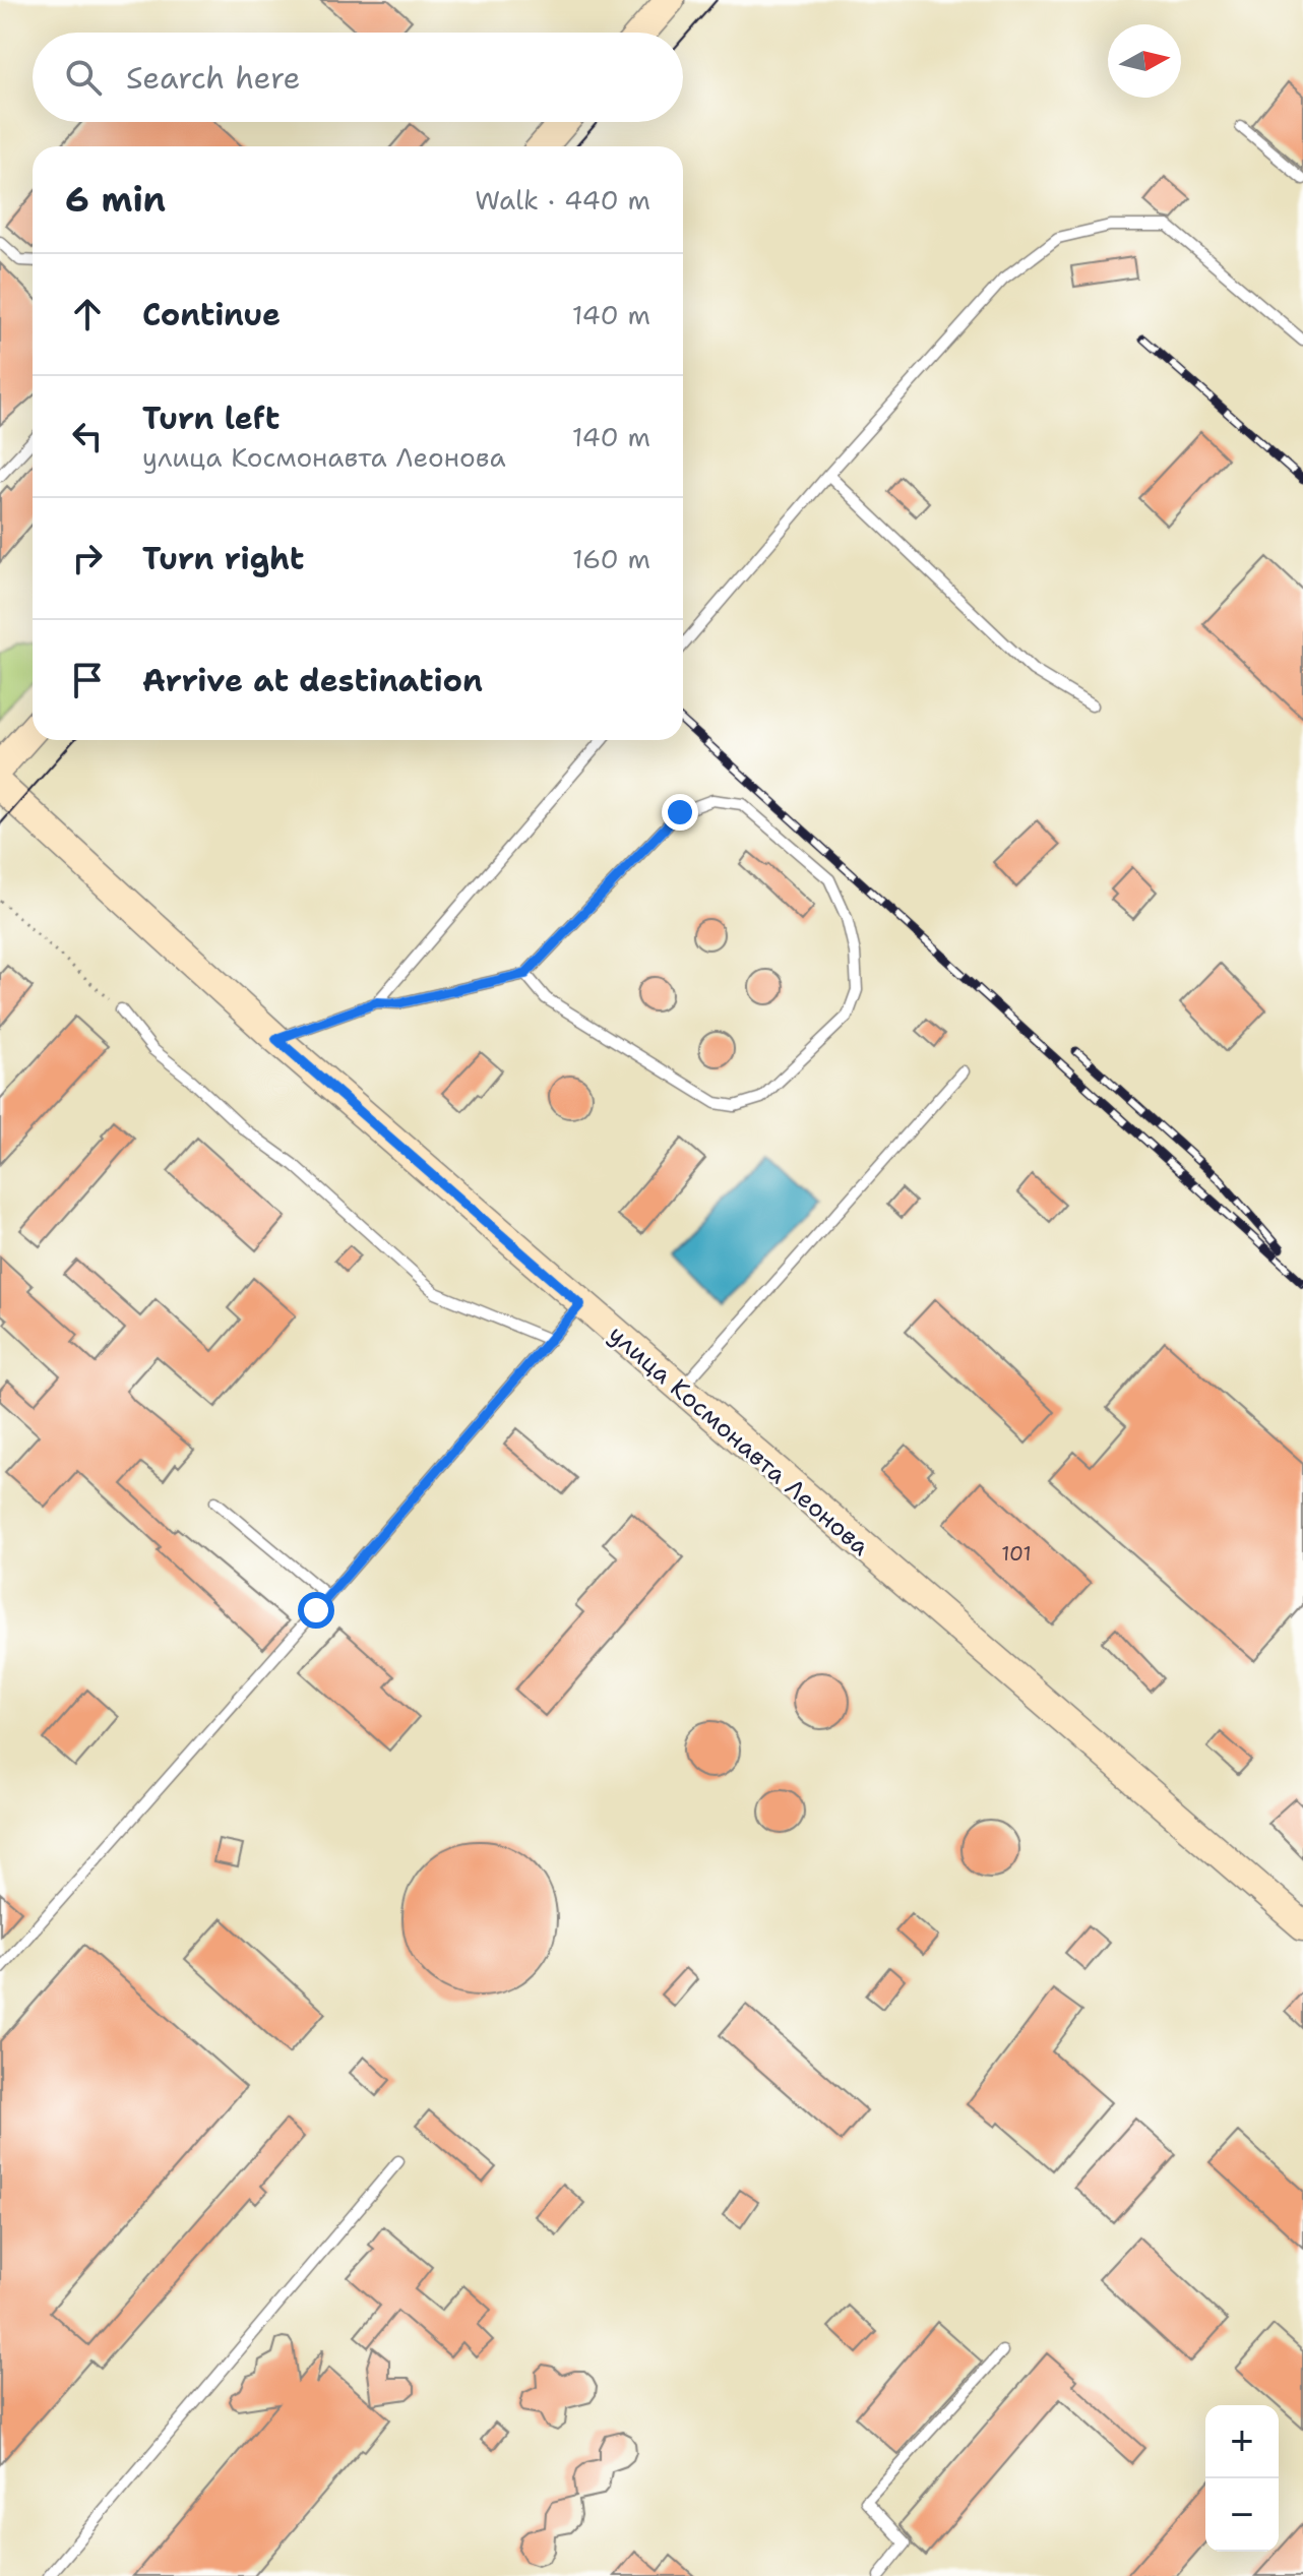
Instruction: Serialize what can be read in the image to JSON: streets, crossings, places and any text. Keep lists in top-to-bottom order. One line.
{"streets":{"street":["улица Космонавта Леонова"]},"house_numbers":["101"],"north":"right","page":{"search":"Search here","heading":["6 min","Walk · 440 m"],"list":[["Continue","140 m"],["Turn left","улица Космонавта Леонова","140 m"],["Turn right","160 m"],"Arrive at destination"],"map_buttons":["+","−"]}}
